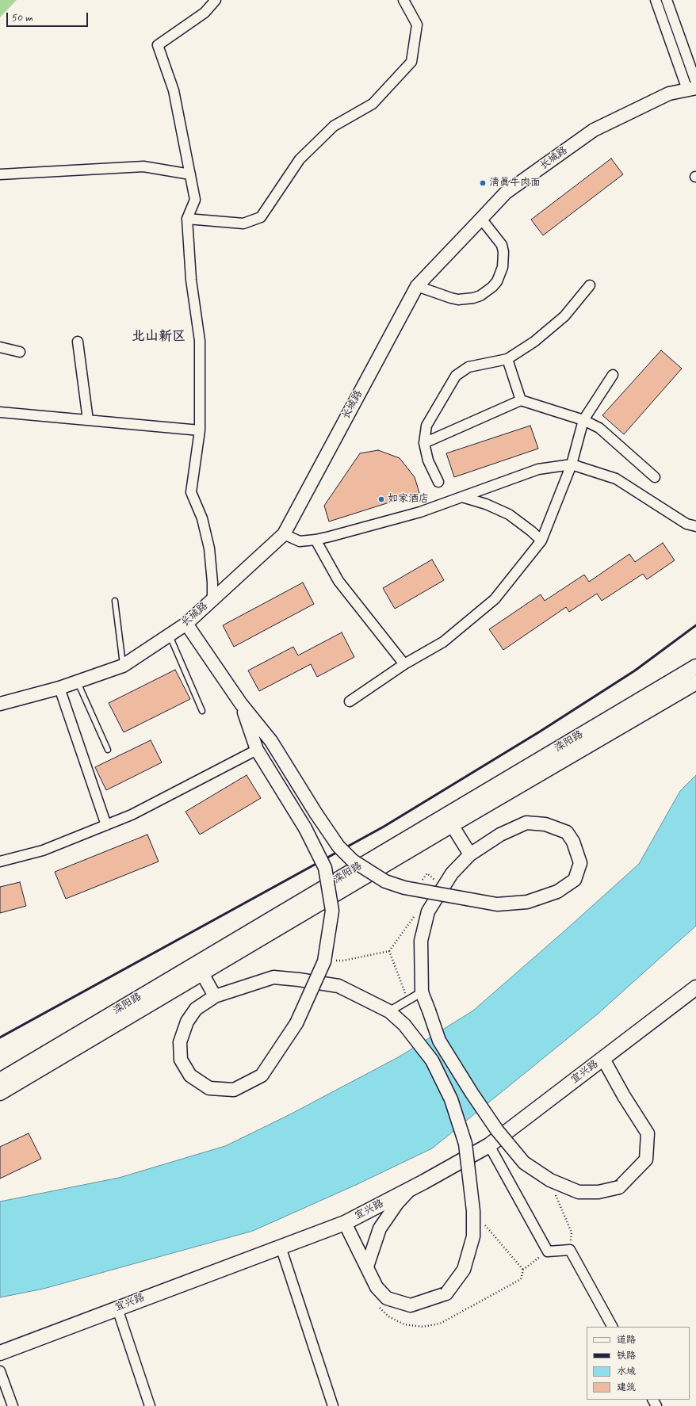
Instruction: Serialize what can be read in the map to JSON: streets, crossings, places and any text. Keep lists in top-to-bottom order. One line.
{"streets":{"main road":["滦阳路","宜兴路"],"street":["长城路"]},"districts":["北山新区"],"places":["清真牛肉面","如家酒店"],"legend":["道路","铁路","水域","建筑"],"scale_bar":"50 m"}
